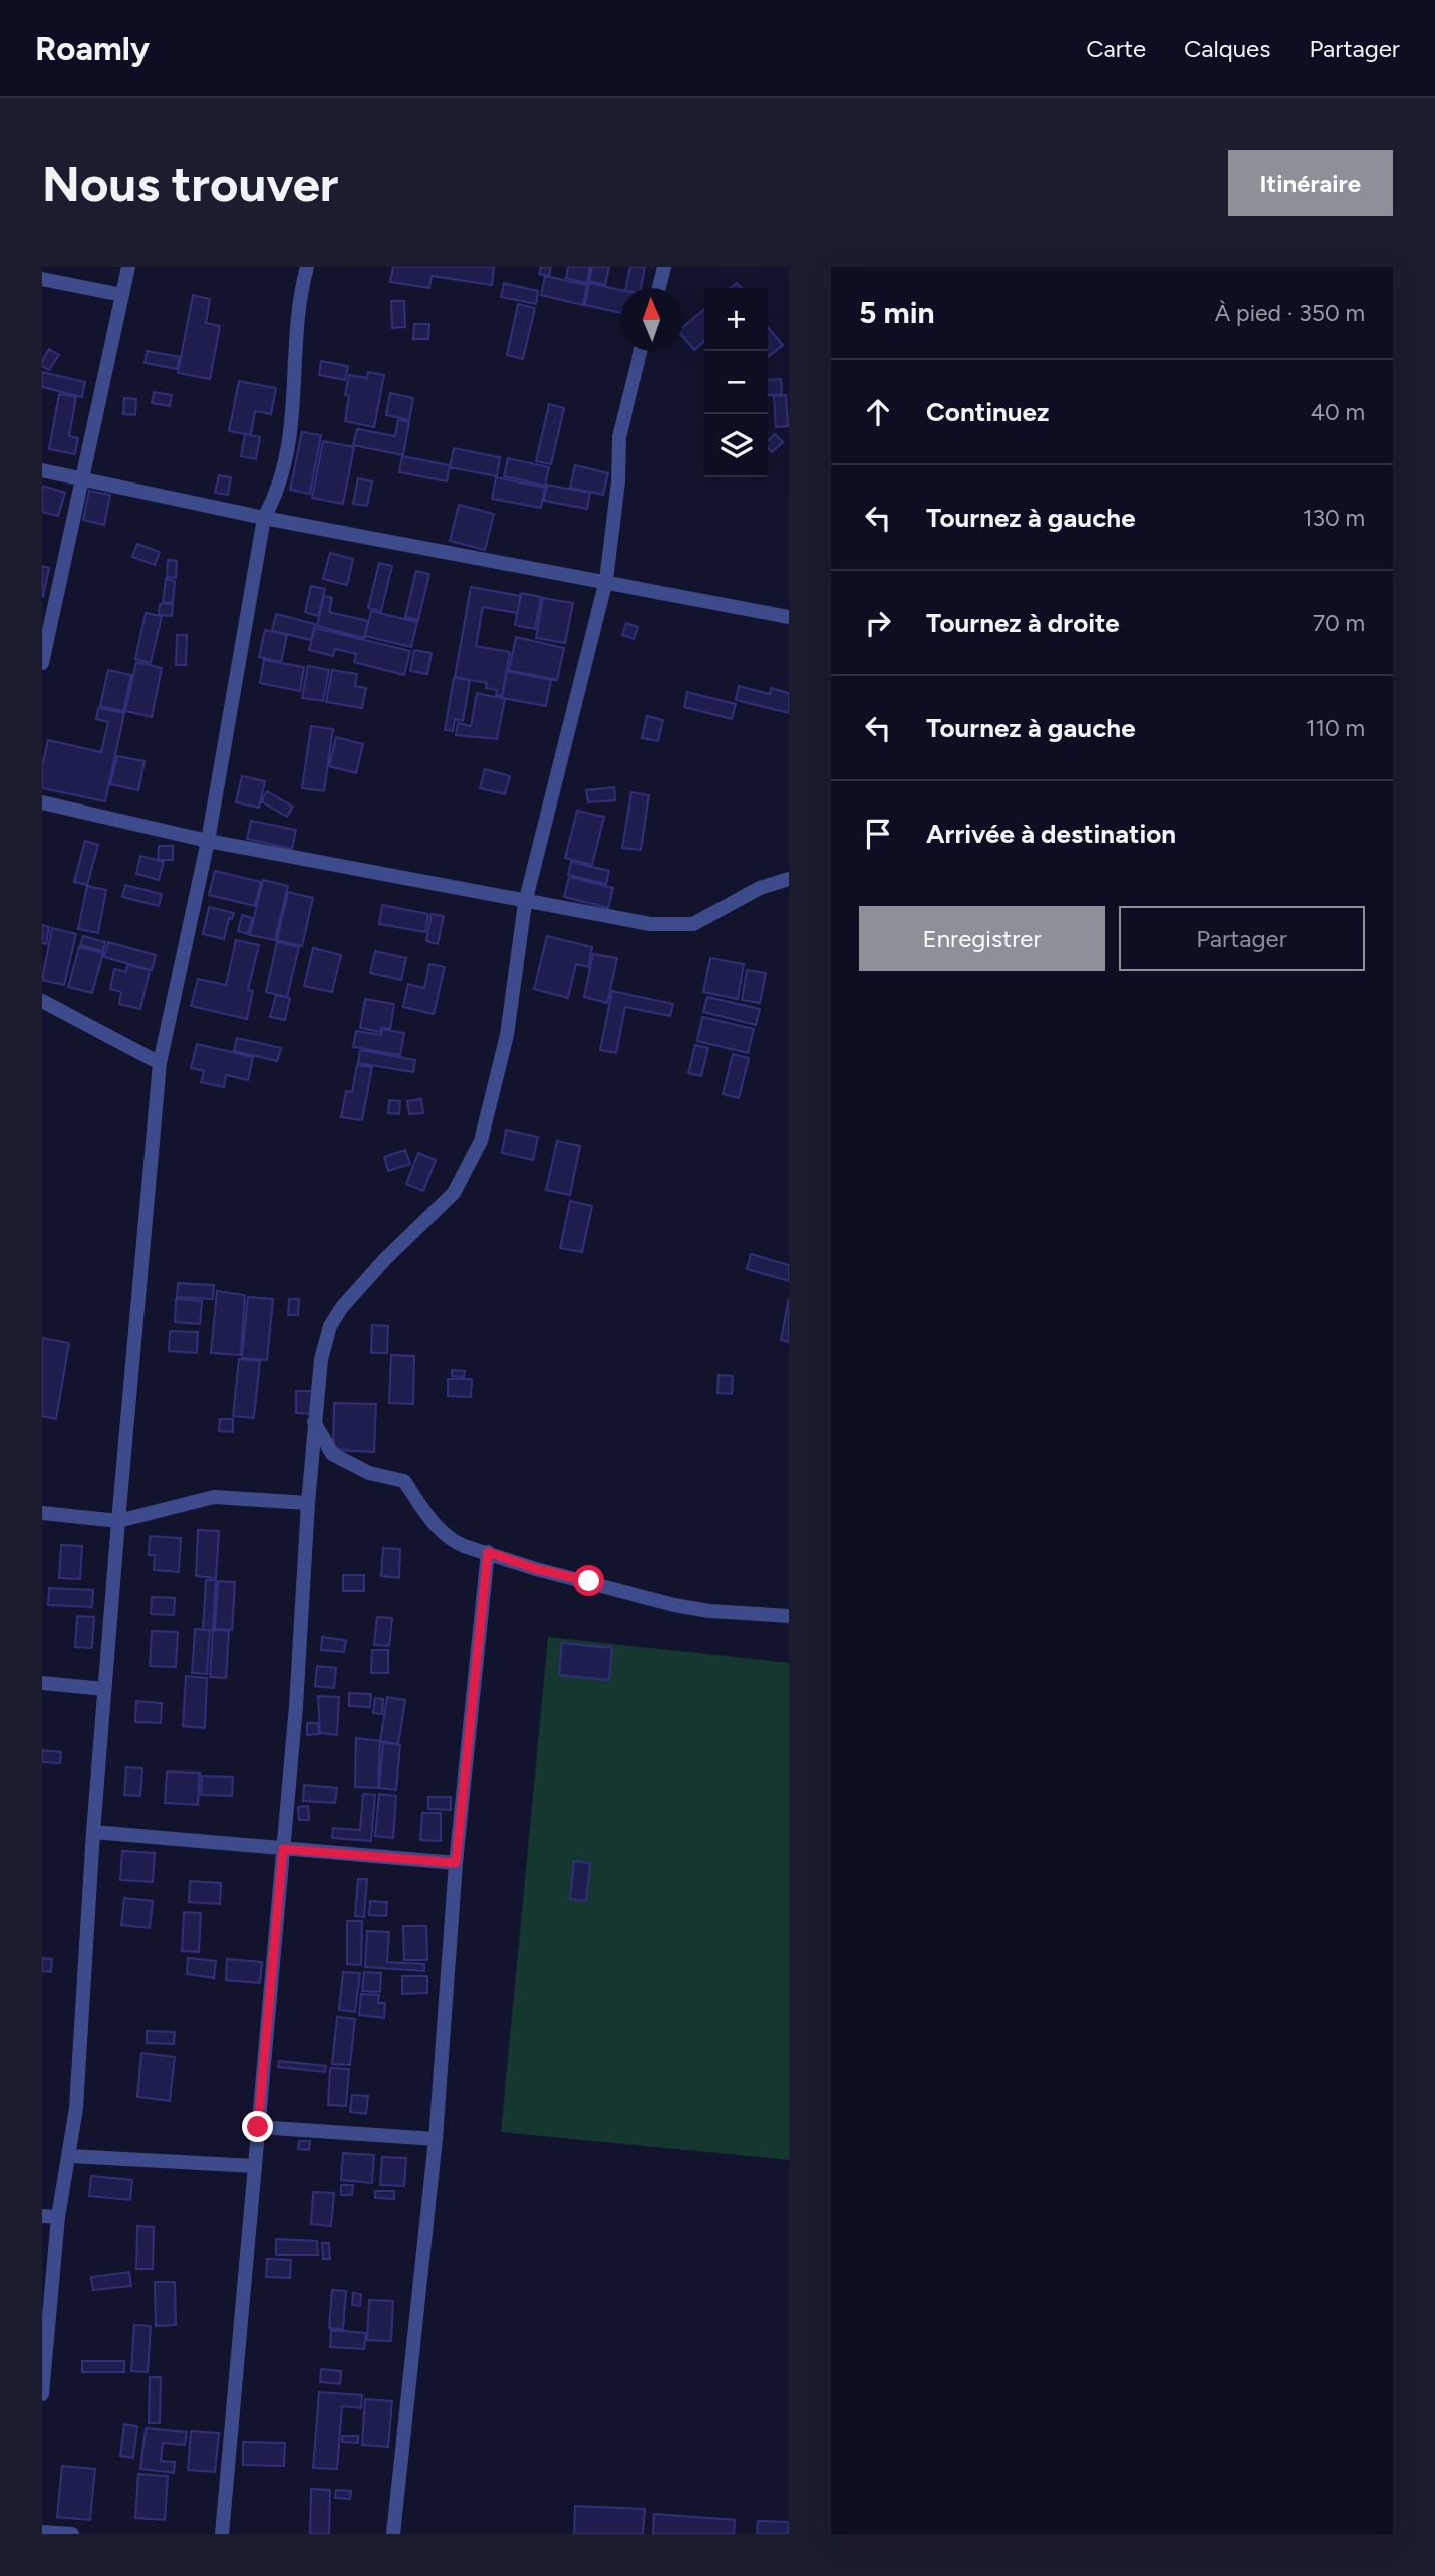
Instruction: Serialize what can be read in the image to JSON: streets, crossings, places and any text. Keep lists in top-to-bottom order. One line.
{"north":"top","page":{"header":"Roamly","nav":["Carte","Calques","Partager"],"buttons":["Itinéraire",["Enregistrer","Partager"]],"title":"Nous trouver","heading":["5 min","À pied · 350 m"],"map_buttons":["+","−"],"list":[["Continuez","40 m"],["Tournez à gauche","130 m"],["Tournez à droite","70 m"],["Tournez à gauche","110 m"],"Arrivée à destination"]}}
